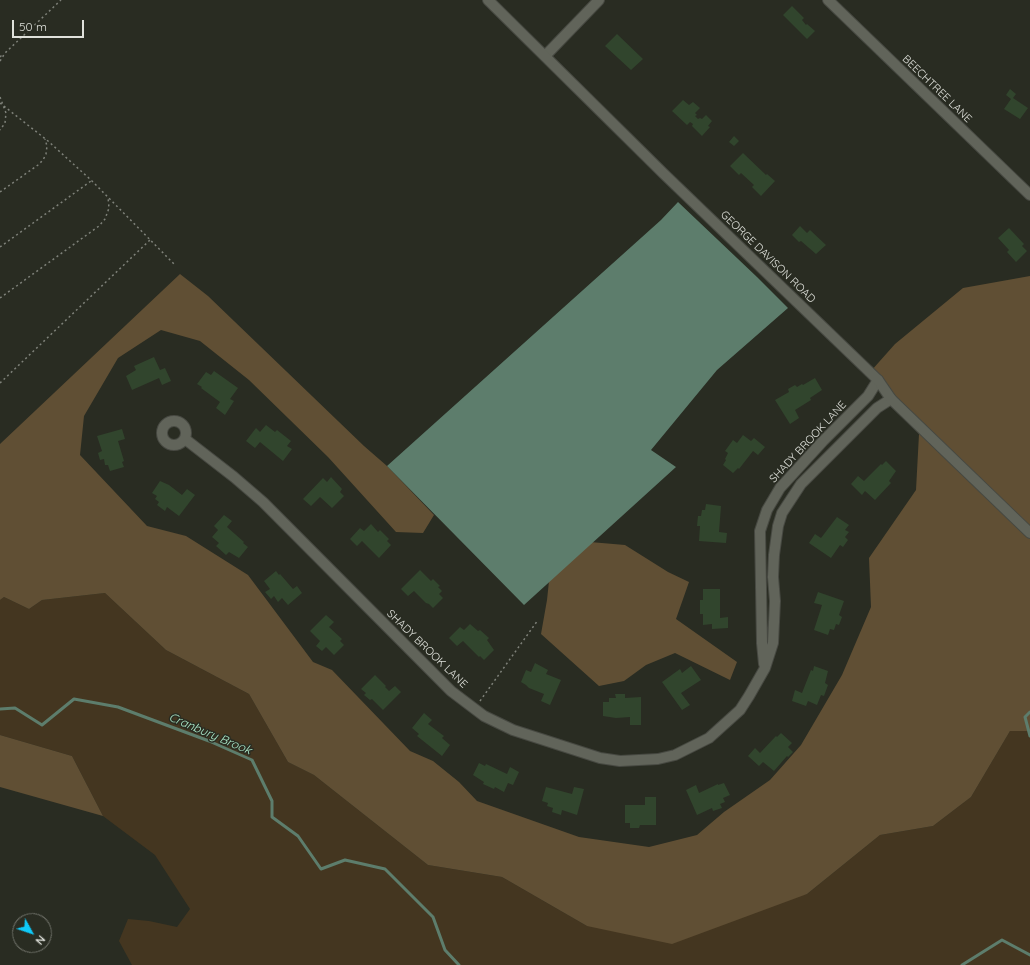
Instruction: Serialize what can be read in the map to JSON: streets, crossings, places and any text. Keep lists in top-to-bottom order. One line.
{"streets":{"street":["BEECHTREE LANE","GEORGE DAVISON ROAD","SHADY BROOK LANE"]},"crossings":[["GEORGE DAVISON ROAD","SHADY BROOK LANE"]],"water":["Cranbury Brook"],"scale_bar":"50 m","north":"bottom right"}
